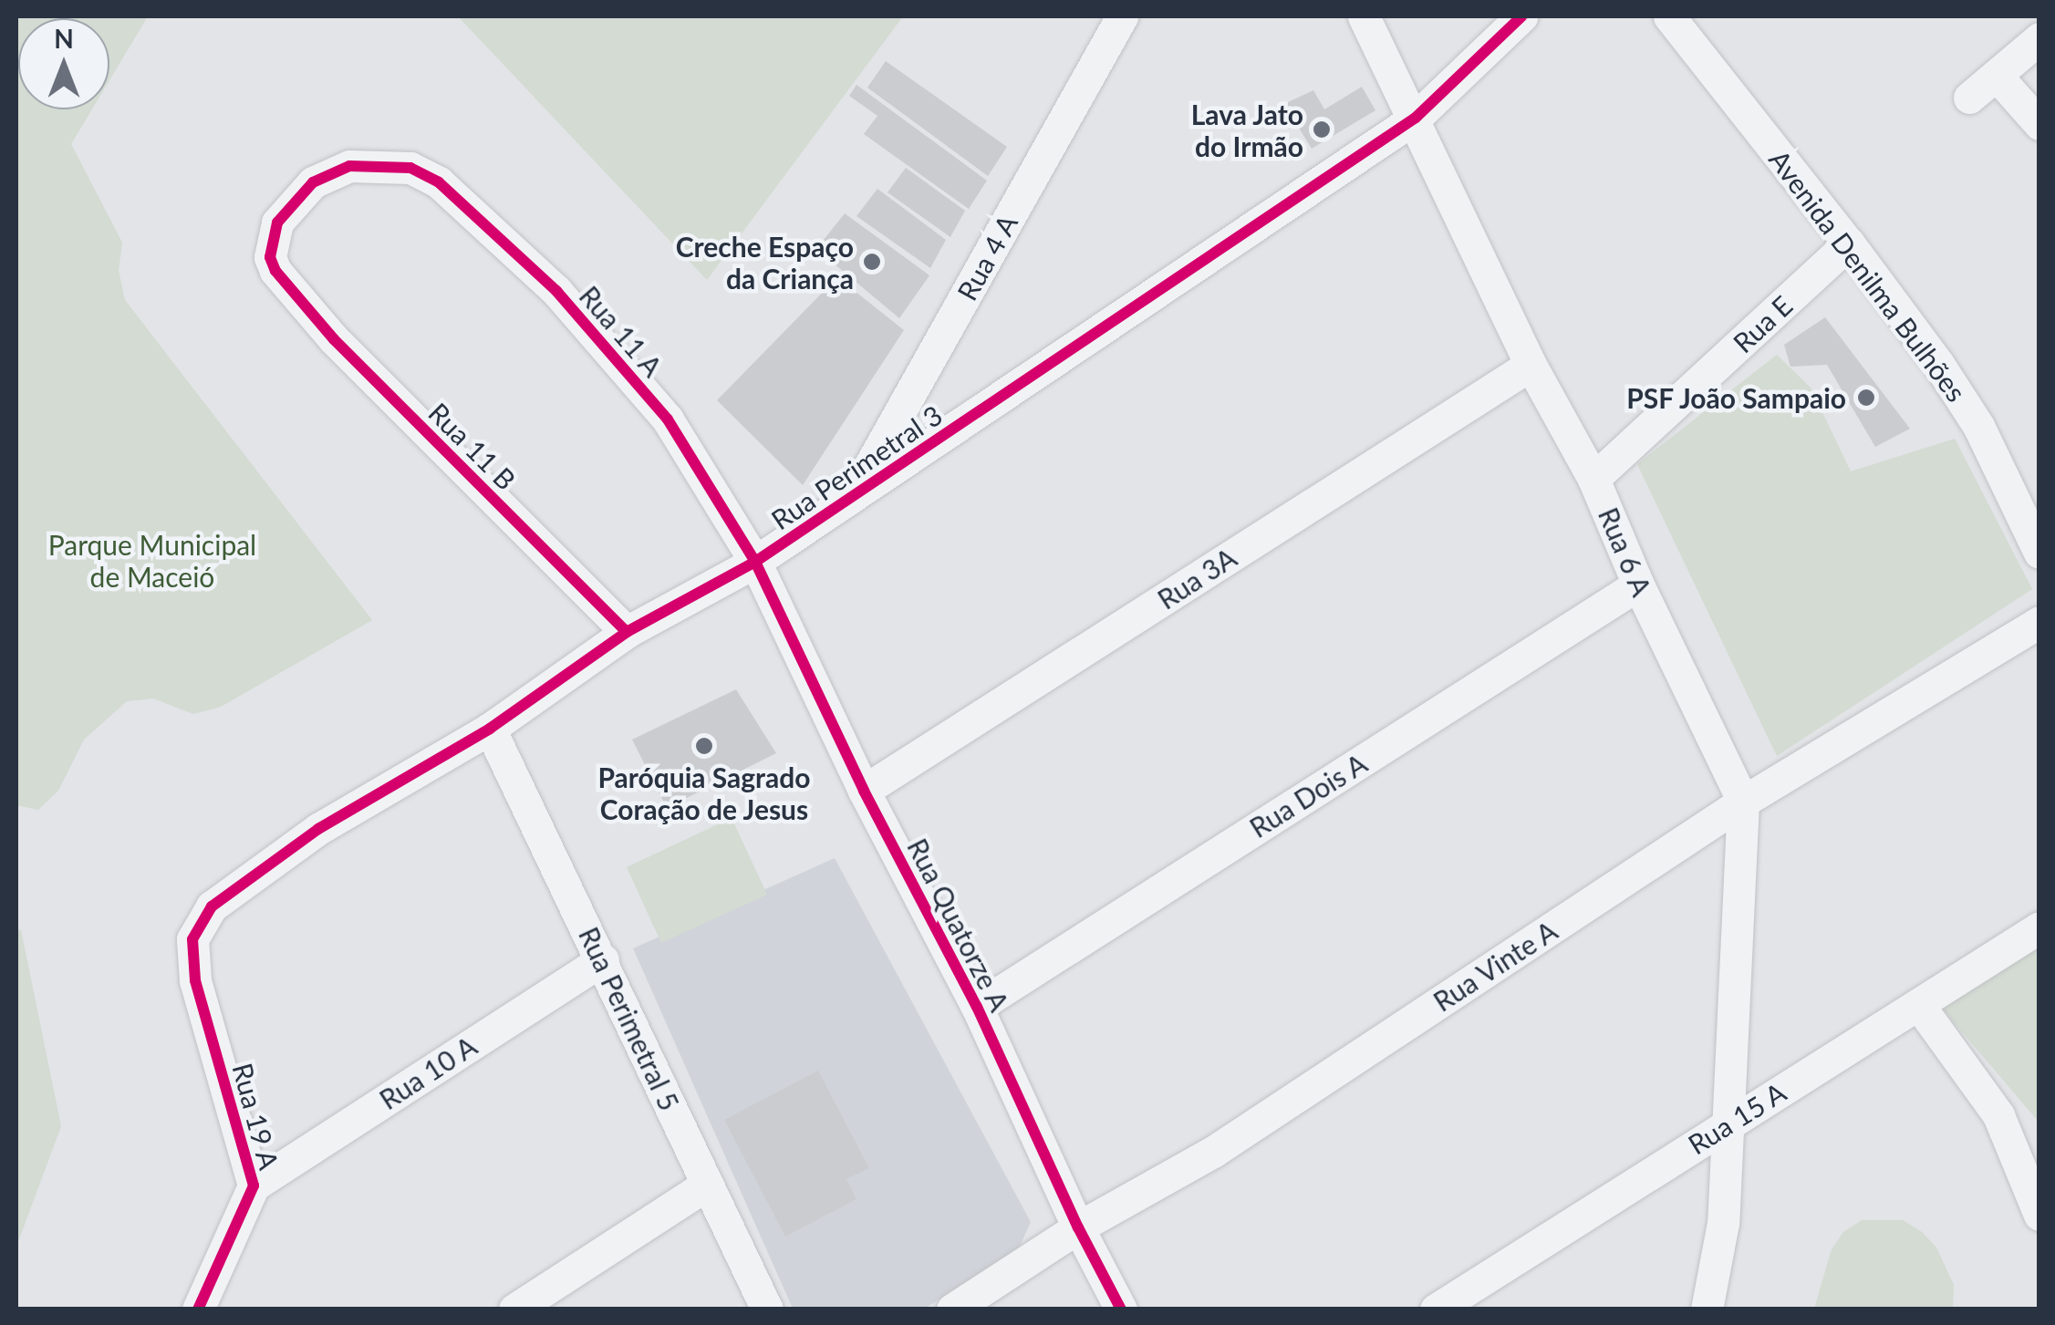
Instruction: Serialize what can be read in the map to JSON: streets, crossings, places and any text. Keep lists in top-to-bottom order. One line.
{"streets":{"street":["Rua 4 A","Avenida Denilma Bulhões","Rua E","Rua 11 A","Rua 11 B","Rua Perimetral 3","Rua 6 A","Rua 3A","Rua Dois A","Rua Quatorze A","Rua Vinte A","Rua Perimetral 5","Rua 10 A","Rua 19 A","Rua 15 A"]},"crossings":[["Rua 4 A","Rua Perimetral 3"],["Avenida Denilma Bulhões","Rua E"],["Rua E","Rua 6 A"],["Rua 11 A","Rua 11 B"],["Rua 11 A","Rua Perimetral 3"],["Rua 11 A","Rua Quatorze A"],["Rua 11 B","Rua Perimetral 3"],["Rua Perimetral 3","Rua 6 A"],["Rua Perimetral 3","Rua Quatorze A"],["Rua Perimetral 3","Rua Perimetral 5"],["Rua Perimetral 3","Rua 19 A"],["Rua 6 A","Rua 3A"],["Rua 6 A","Rua Dois A"],["Rua 6 A","Rua Vinte A"],["Rua 6 A","Rua 15 A"],["Rua 3A","Rua Quatorze A"],["Rua Dois A","Rua Quatorze A"],["Rua Quatorze A","Rua Vinte A"],["Rua Perimetral 5","Rua 10 A"],["Rua 10 A","Rua 19 A"]],"parks":["Parque Municipal de Maceió"],"places":["Lava Jato do Irmão","Creche Espaço da Criança","PSF João Sampaio","Paróquia Sagrado Coração de Jesus"],"north":"top"}
